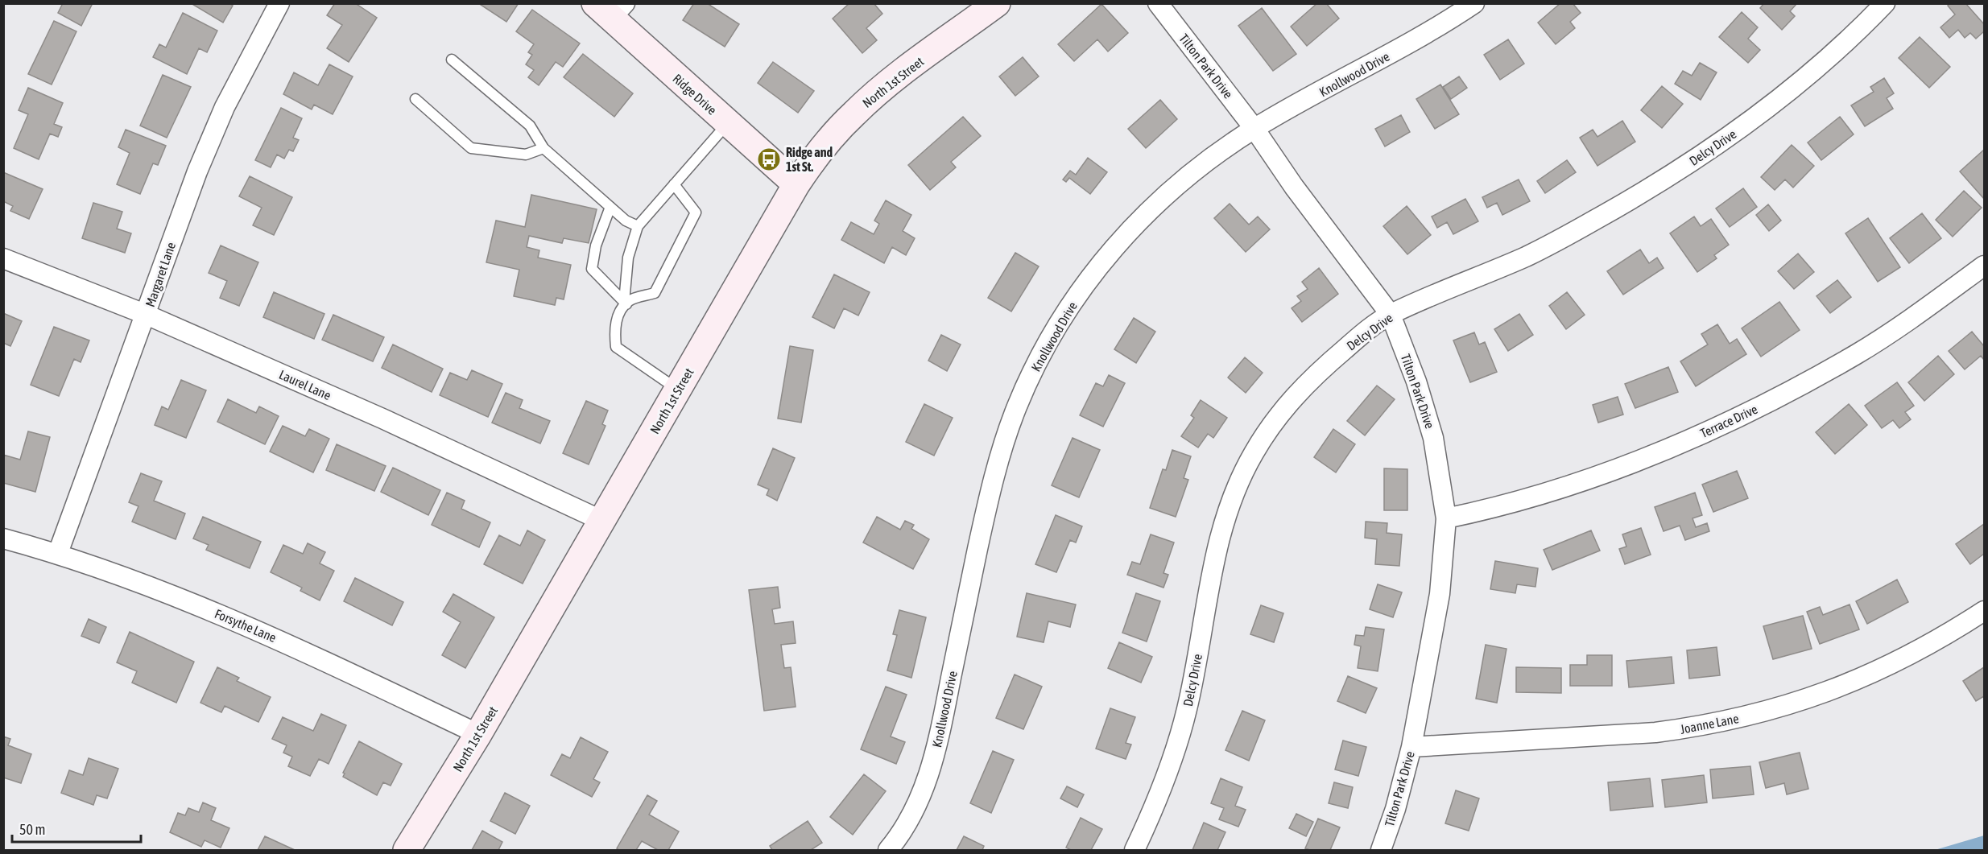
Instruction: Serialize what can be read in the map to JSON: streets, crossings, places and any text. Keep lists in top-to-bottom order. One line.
{"streets":{"street":["Tilton Park Drive","Knollwood Drive","North 1st Street","Ridge Drive","Delcy Drive","Margaret Lane","Laurel Lane","Terrace Drive","Forsythe Lane","Joanne Lane"]},"crossings":[["Tilton Park Drive","Knollwood Drive"],["Tilton Park Drive","Delcy Drive"],["Tilton Park Drive","Terrace Drive"],["Tilton Park Drive","Joanne Lane"],["North 1st Street","Ridge Drive"],["North 1st Street","Laurel Lane"],["North 1st Street","Forsythe Lane"],["Margaret Lane","Laurel Lane"],["Margaret Lane","Forsythe Lane"]],"places":{"bus stop":["Ridge and 1st St."]},"scale_bar":"50 m"}
